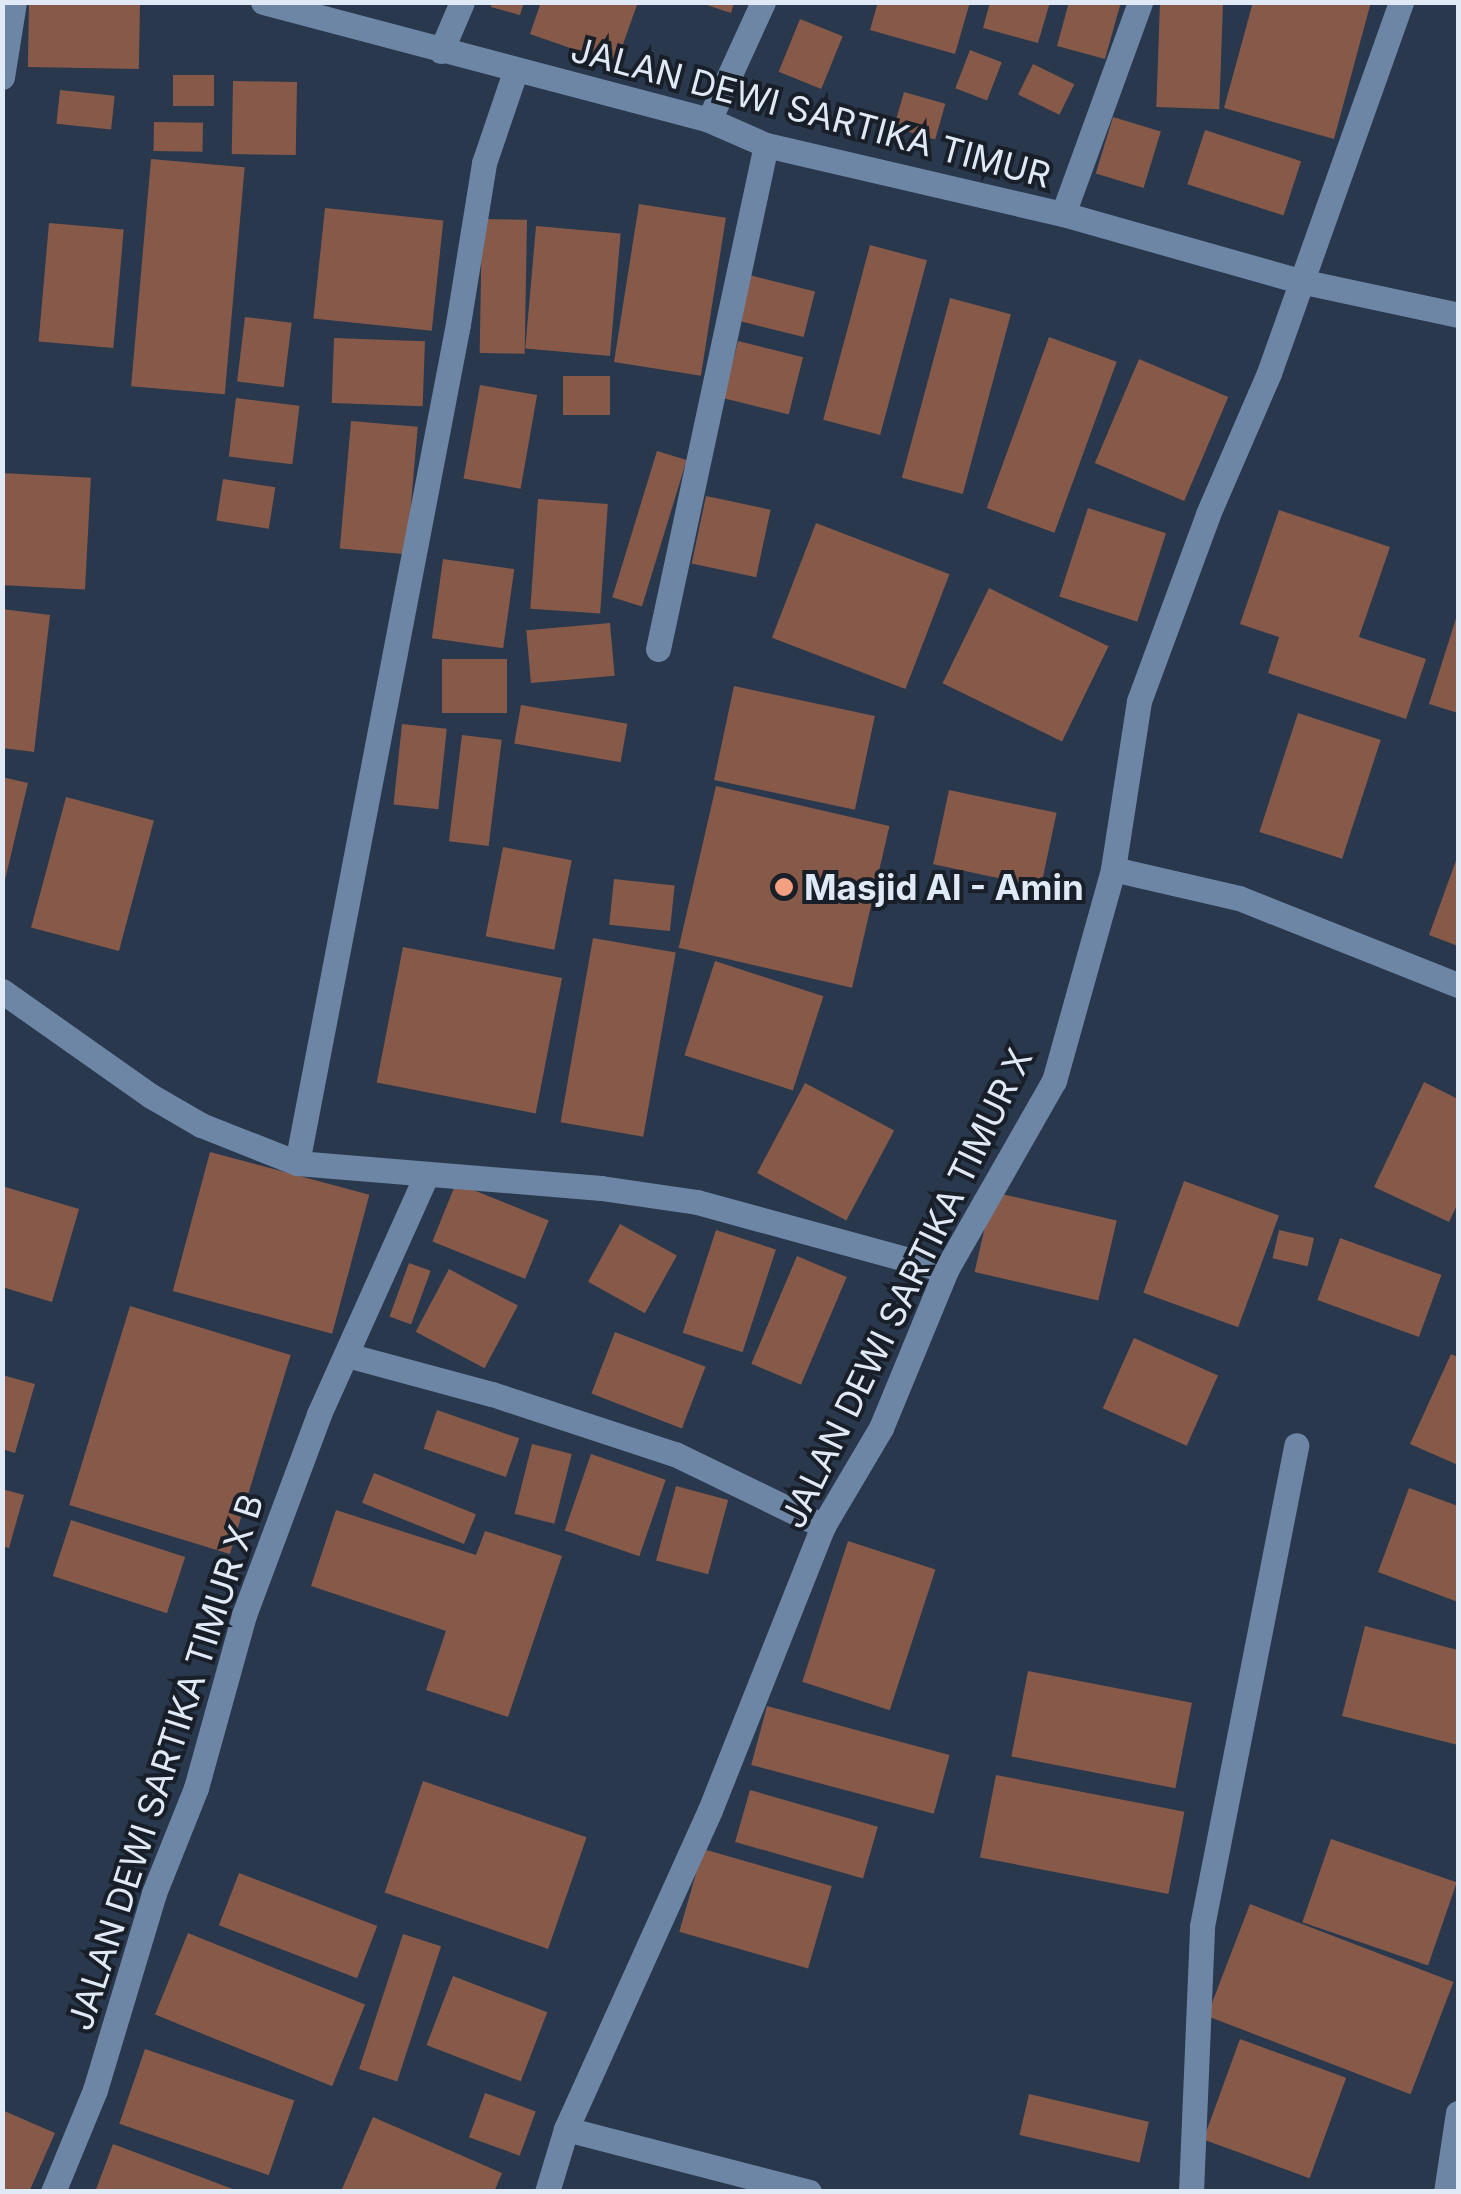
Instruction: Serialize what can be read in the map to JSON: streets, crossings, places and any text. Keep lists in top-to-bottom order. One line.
{"streets":{"street":["JALAN DEWI SARTIKA TIMUR","JALAN DEWI SARTIKA TIMUR X","JALAN DEWI SARTIKA TIMUR X B"]},"crossings":[["JALAN DEWI SARTIKA TIMUR","JALAN DEWI SARTIKA TIMUR X"]],"places":["Masjid Al - Amin"]}
